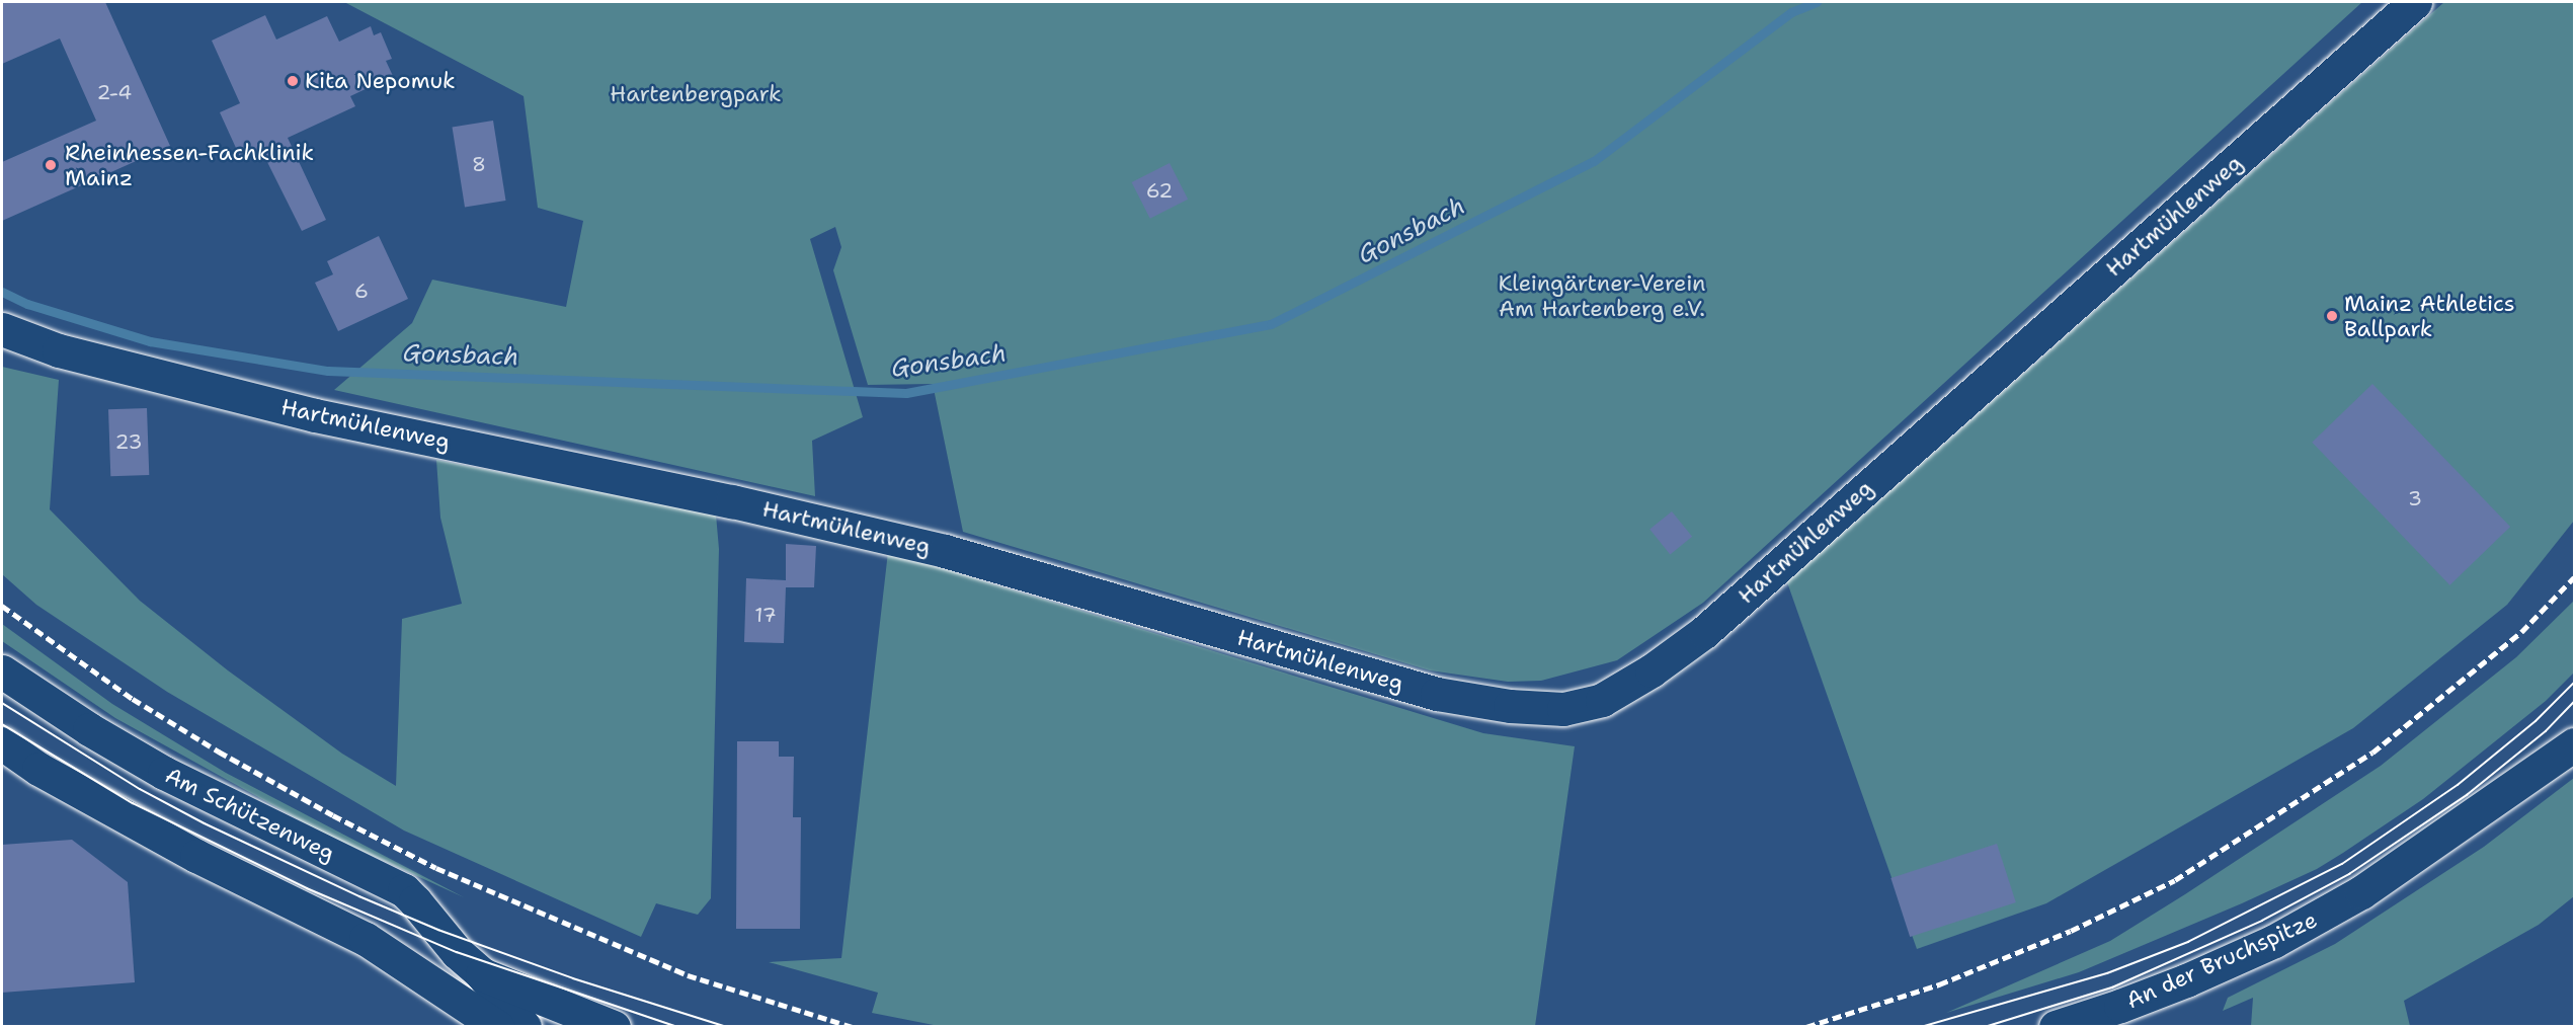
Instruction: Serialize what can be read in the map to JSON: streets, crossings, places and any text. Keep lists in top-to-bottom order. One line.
{"streets":{"street":["Hartmühlenweg","Am Schützenweg","An der Bruchspitze"]},"water":["Gonsbach"],"parks":["Hartenbergpark","Kleingärtner-Verein Am Hartenberg e.V."],"places":["Kita Nepomuk","Rheinhessen-Fachklinik Mainz","Mainz Athletics Ballpark"],"house_numbers":["2-4","8","62","6","23","3","17"]}
